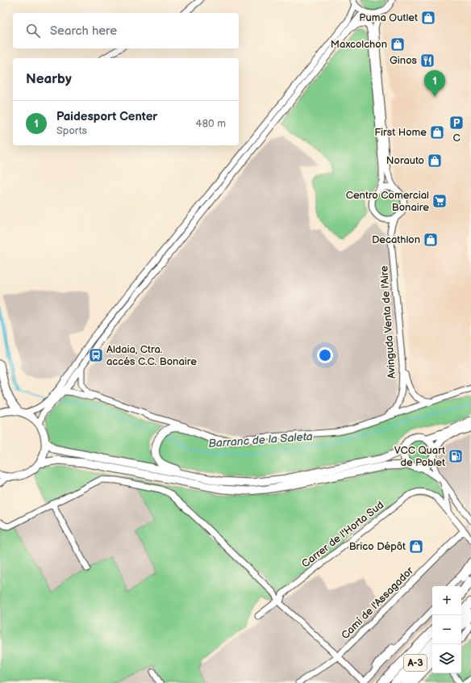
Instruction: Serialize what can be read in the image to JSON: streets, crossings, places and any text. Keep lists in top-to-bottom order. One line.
{"streets":{"highway":["A-3"],"street":["Avinguda Venta de l'Aire","Carrer de l'Horta Sud","Camí de l'Assagador"]},"water":["Barranc de la Saleta"],"places":{"shop":["Puma Outlet","Maxcolchon","First Home","Norauto","Decathlon","Brico Dépôt"],"restaurant":["Ginos"],"parking":["C"],"supermarket":["Centro Comercial Bonaire"],"bus stop":["Aldaia, Ctra. accés C.C. Bonaire"],"fuel station":["VCC Quart de Poblet"]},"page":{"search":"Search here","heading":"Nearby","pins":"1","list":[{"mark":"1","name":"Paidesport Center","note":"Sports","value":"480 m"}],"map_buttons":["+","−"]}}
